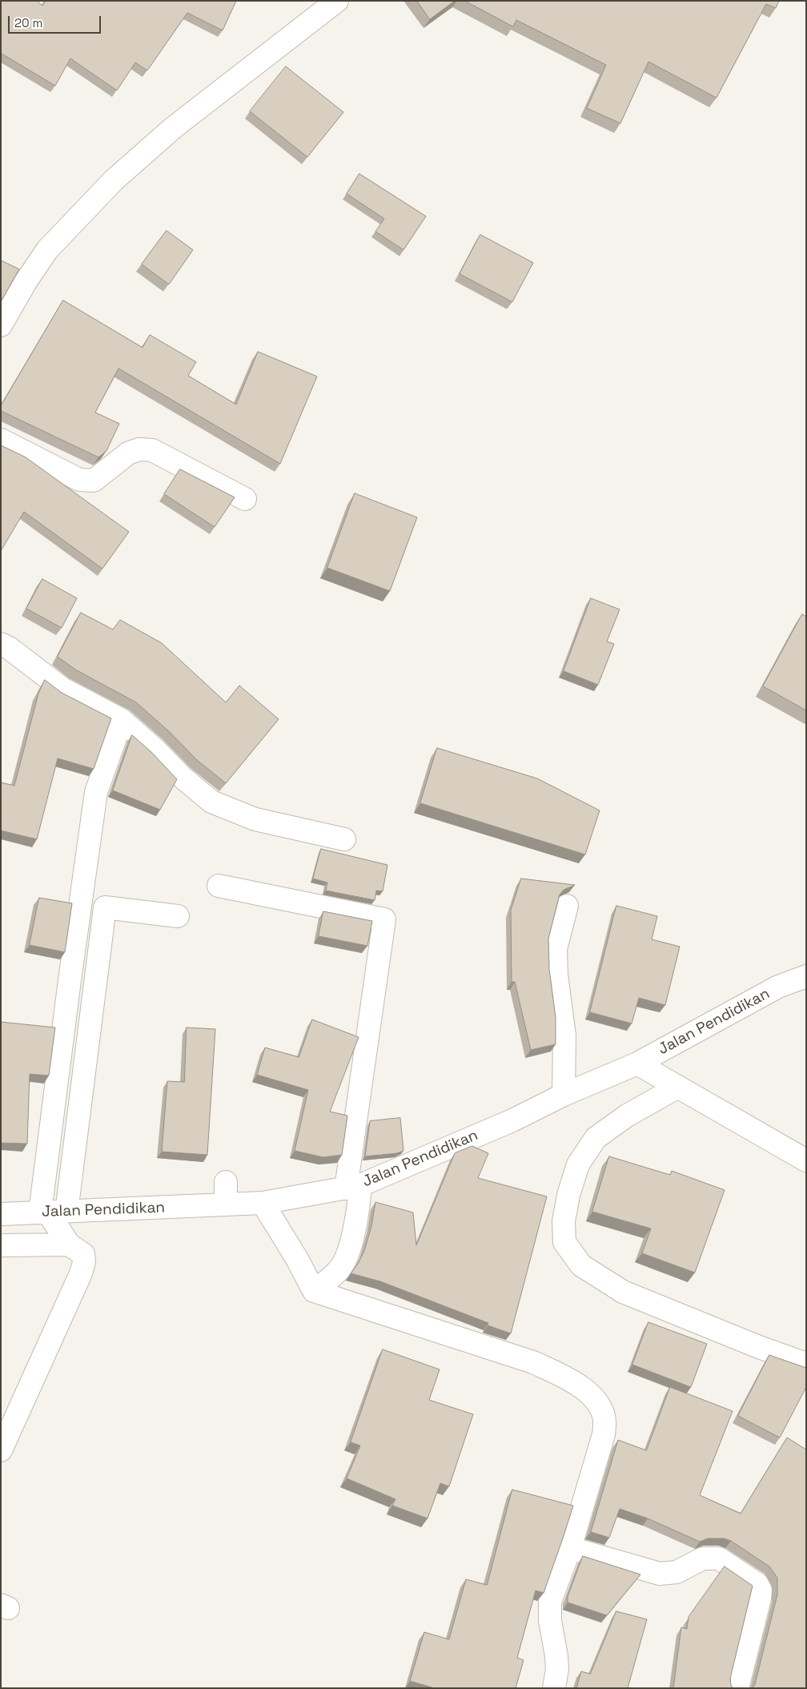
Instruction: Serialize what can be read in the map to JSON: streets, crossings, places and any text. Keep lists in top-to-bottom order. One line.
{"streets":{"street":["Jalan Pendidikan"]},"scale_bar":"20 m"}
